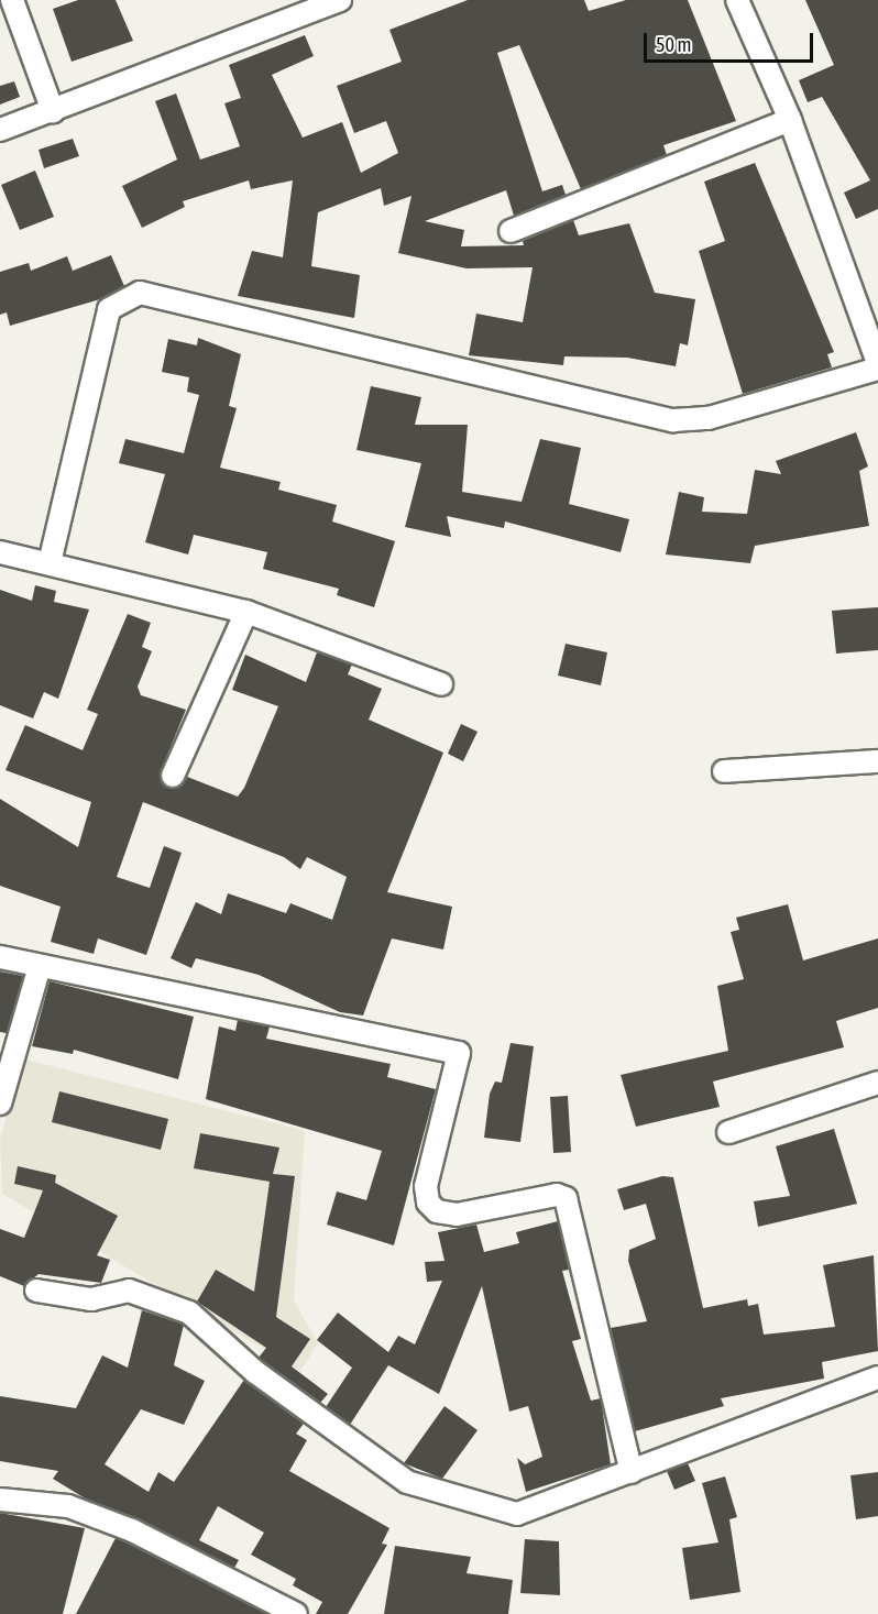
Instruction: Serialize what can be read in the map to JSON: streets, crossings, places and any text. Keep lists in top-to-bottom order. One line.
{"scale_bar":"50 m"}
